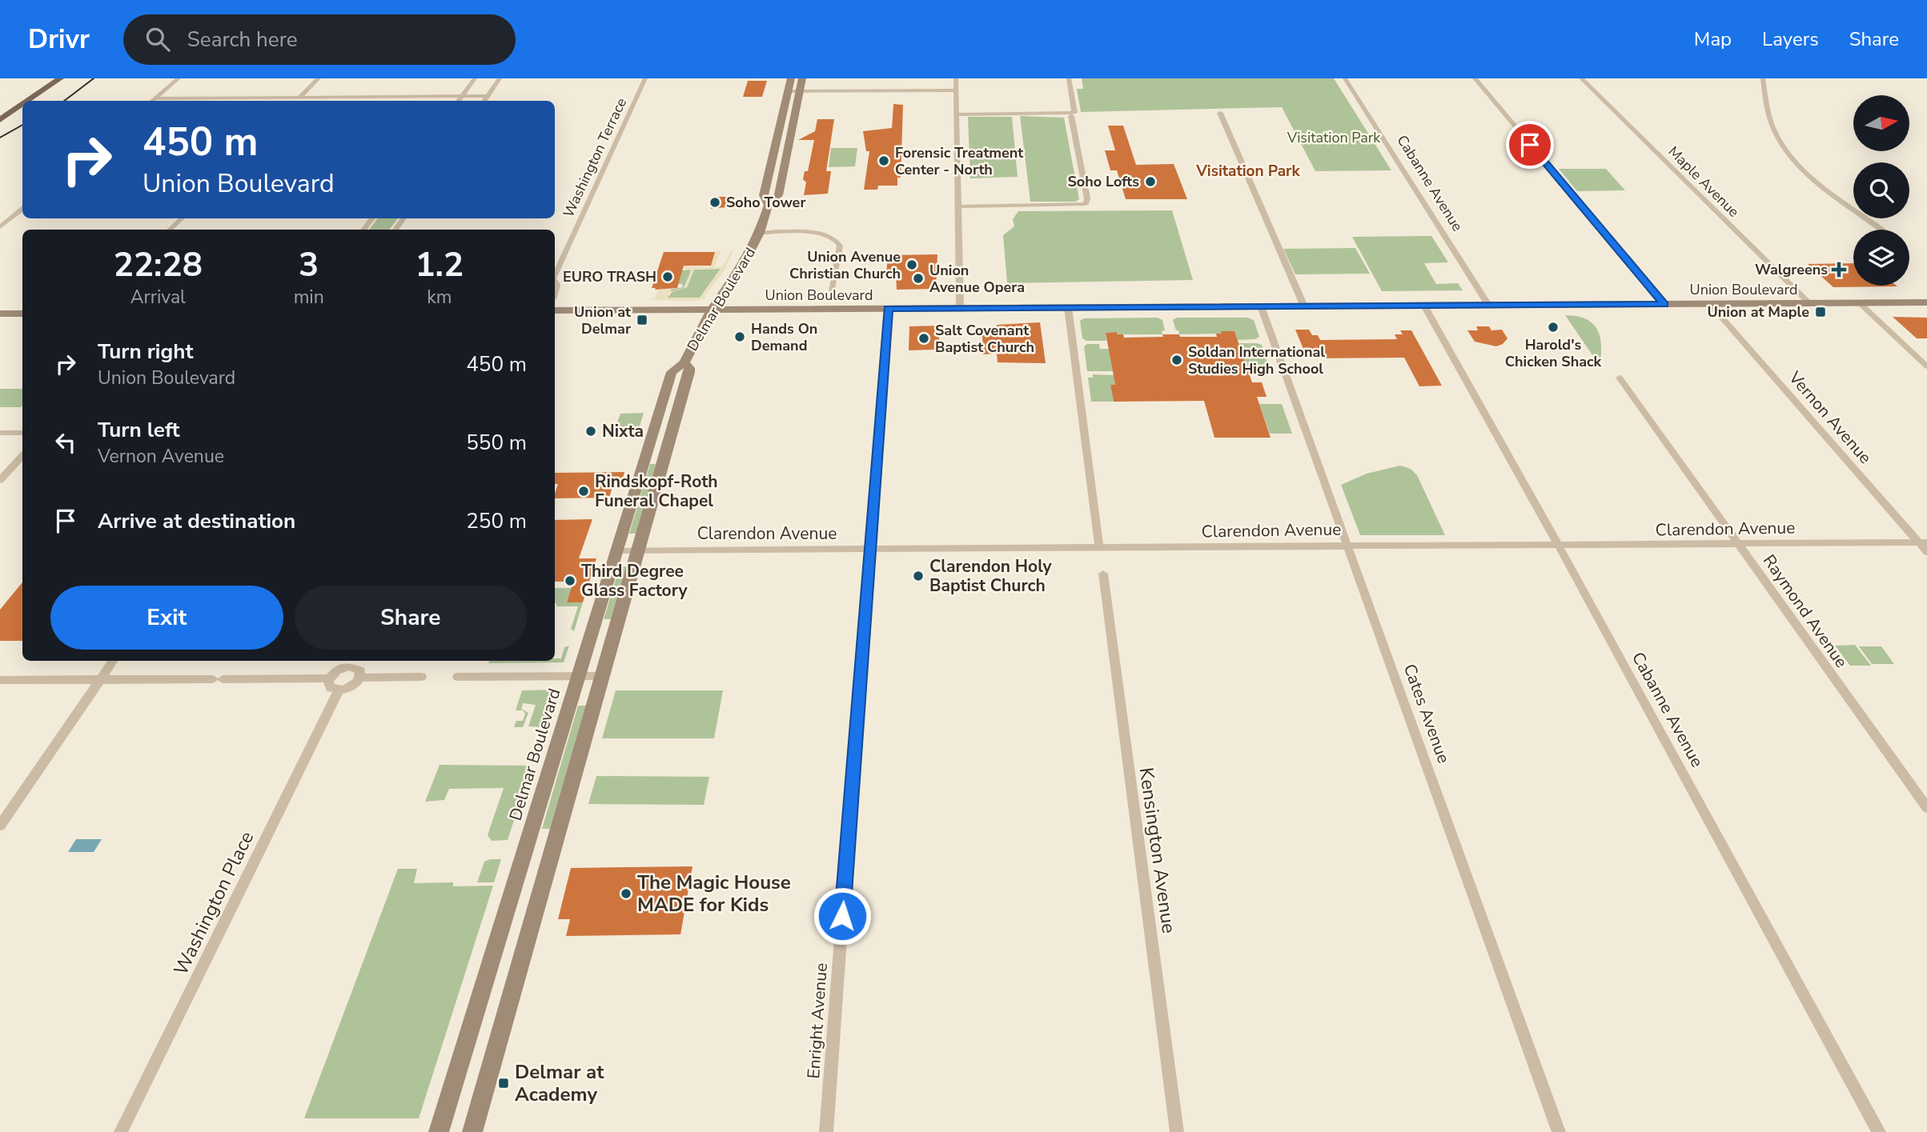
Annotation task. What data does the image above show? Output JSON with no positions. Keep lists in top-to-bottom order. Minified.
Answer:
{"streets":{"main road":["Union Boulevard","Delmar Boulevard"],"street":["Washington Terrace","Maple Avenue","Cabanne Avenue","Vernon Avenue","Clarendon Avenue","Raymond Avenue","Cates Avenue","Kensington Avenue","Washington Place","Enright Avenue"]},"crossings":[["Maple Avenue","Union Boulevard"],["Cabanne Avenue","Union Boulevard"],["Cabanne Avenue","Clarendon Avenue"],["Union Boulevard","Delmar Boulevard"],["Union Boulevard","Vernon Avenue"],["Union Boulevard","Cates Avenue"],["Union Boulevard","Enright Avenue"],["Delmar Boulevard","Clarendon Avenue"],["Vernon Avenue","Clarendon Avenue"],["Clarendon Avenue","Raymond Avenue"],["Clarendon Avenue","Cates Avenue"],["Clarendon Avenue","Enright Avenue"]],"districts":["Visitation Park"],"parks":["Visitation Park"],"places":{"other":["Forensic Treatment Center - North","Soho Lofts","Soho Tower","Union Avenue Christian Church","EURO TRASH","Union Avenue Opera","Harold's Chicken Shack","Hands On Demand","Salt Covenant Baptist Church","Soldan International Studies High School","Nixta","Rindskopf-Roth Funeral Chapel","Clarendon Holy Baptist Church","Third Degree Glass Factory","The Magic House MADE for Kids"],"health":["Walgreens"],"transit":["Union at Maple","Union at Delmar","Delmar at Academy"]},"north":"right","page":{"header":"Drivr","search":"Search here","nav":["Map","Layers","Share"],"turn":["450 m","Union Boulevard"],"eta":["22:28","Arrival","3","min","1.2","km"],"list":[{"name":"Turn right","note":"Union Boulevard","value":"450 m"},{"name":"Turn left","note":"Vernon Avenue","value":"550 m"},{"name":"Arrive at destination","value":"250 m"}],"buttons":["Exit","Share"]}}
